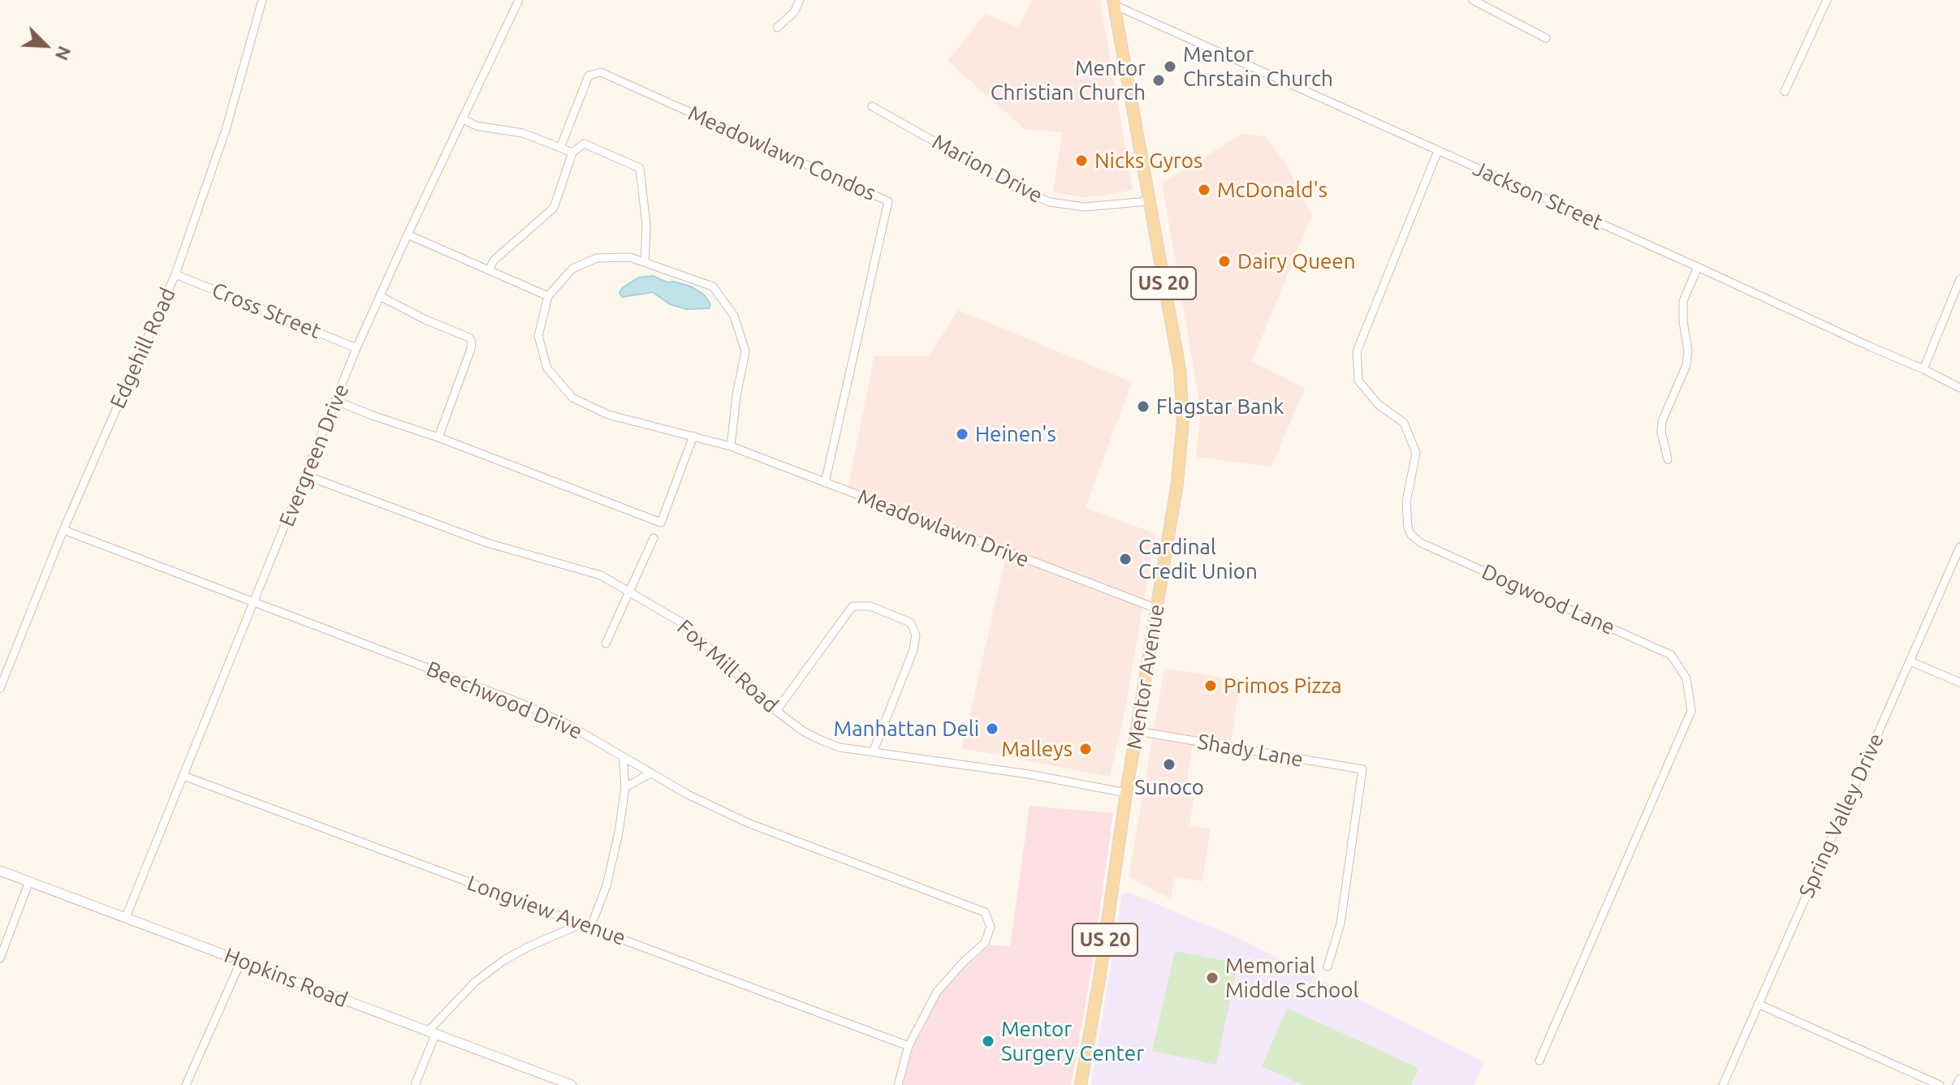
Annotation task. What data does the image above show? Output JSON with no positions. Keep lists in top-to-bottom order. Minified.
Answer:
{"streets":{"main road":["US 20","Mentor Avenue"],"street":["Meadowlawn Condos","Marion Drive","Jackson Street","Cross Street","Edgehill Road","Evergreen Drive","Meadowlawn Drive","Dogwood Lane","Fox Mill Road","Beechwood Drive","Shady Lane","Spring Valley Drive","Longview Avenue","Hopkins Road"]},"crossings":[["Meadowlawn Condos","Meadowlawn Drive"],["Marion Drive","Mentor Avenue"],["Jackson Street","Dogwood Lane"],["Jackson Street","Mentor Avenue"],["Cross Street","Edgehill Road"],["Cross Street","Evergreen Drive"],["Edgehill Road","Beechwood Drive"],["Evergreen Drive","Fox Mill Road"],["Evergreen Drive","Beechwood Drive"],["Evergreen Drive","Longview Avenue"],["Evergreen Drive","Hopkins Road"],["Meadowlawn Drive","Mentor Avenue"],["Fox Mill Road","Mentor Avenue"],["Mentor Avenue","Shady Lane"],["Beechwood Drive","Longview Avenue"]],"places":["Mentor Chrstain Church","Mentor Christian Church","Nicks Gyros","McDonald's","Dairy Queen","Flagstar Bank","Heinen's","Cardinal Credit Union","Primos Pizza","Manhattan Deli","Malleys","Sunoco","Memorial Middle School","Mentor Surgery Center"],"north":"bottom right"}
